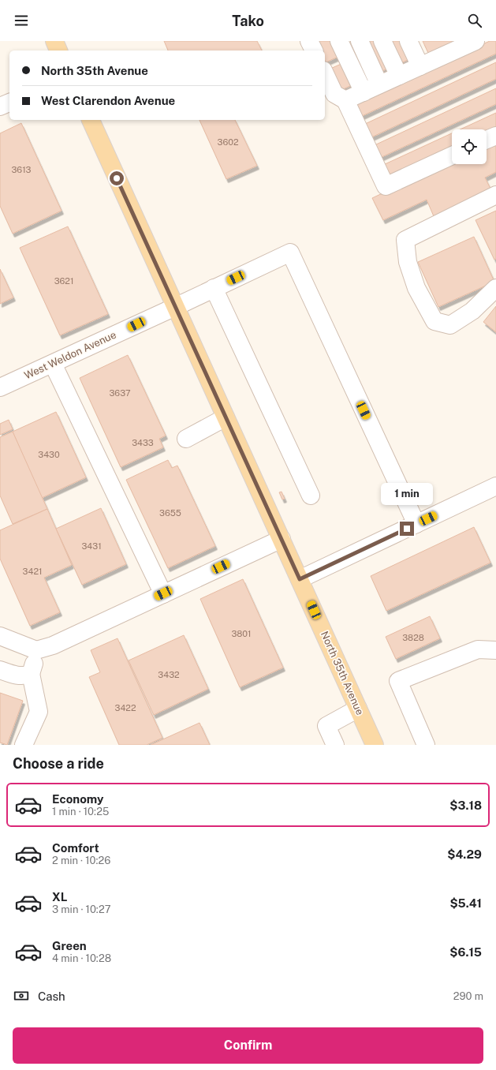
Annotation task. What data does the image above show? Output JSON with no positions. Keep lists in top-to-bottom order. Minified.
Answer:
{"streets":{"main road":["North 35th Avenue"],"street":["West Weldon Avenue"]},"crossings":[["West Weldon Avenue","North 35th Avenue"]],"house_numbers":["3602","3613","3621","3637","3433","3430","3655","3431","3421","3801","3828","3432","3422"],"page":{"header":"Tako","banner":["North 35th Avenue","West Clarendon Avenue"],"bubble":"1 min","heading":"Choose a ride","list":[{"name":"Economy","note":"1 min · 10:25","value":"$3.18"},{"name":"Comfort","note":"2 min · 10:26","value":"$4.29"},{"name":"XL","note":"3 min · 10:27","value":"$5.41"},{"name":"Green","note":"4 min · 10:28","value":"$6.15"}],"pay":["Cash","290 m"],"buttons":"Confirm"}}
